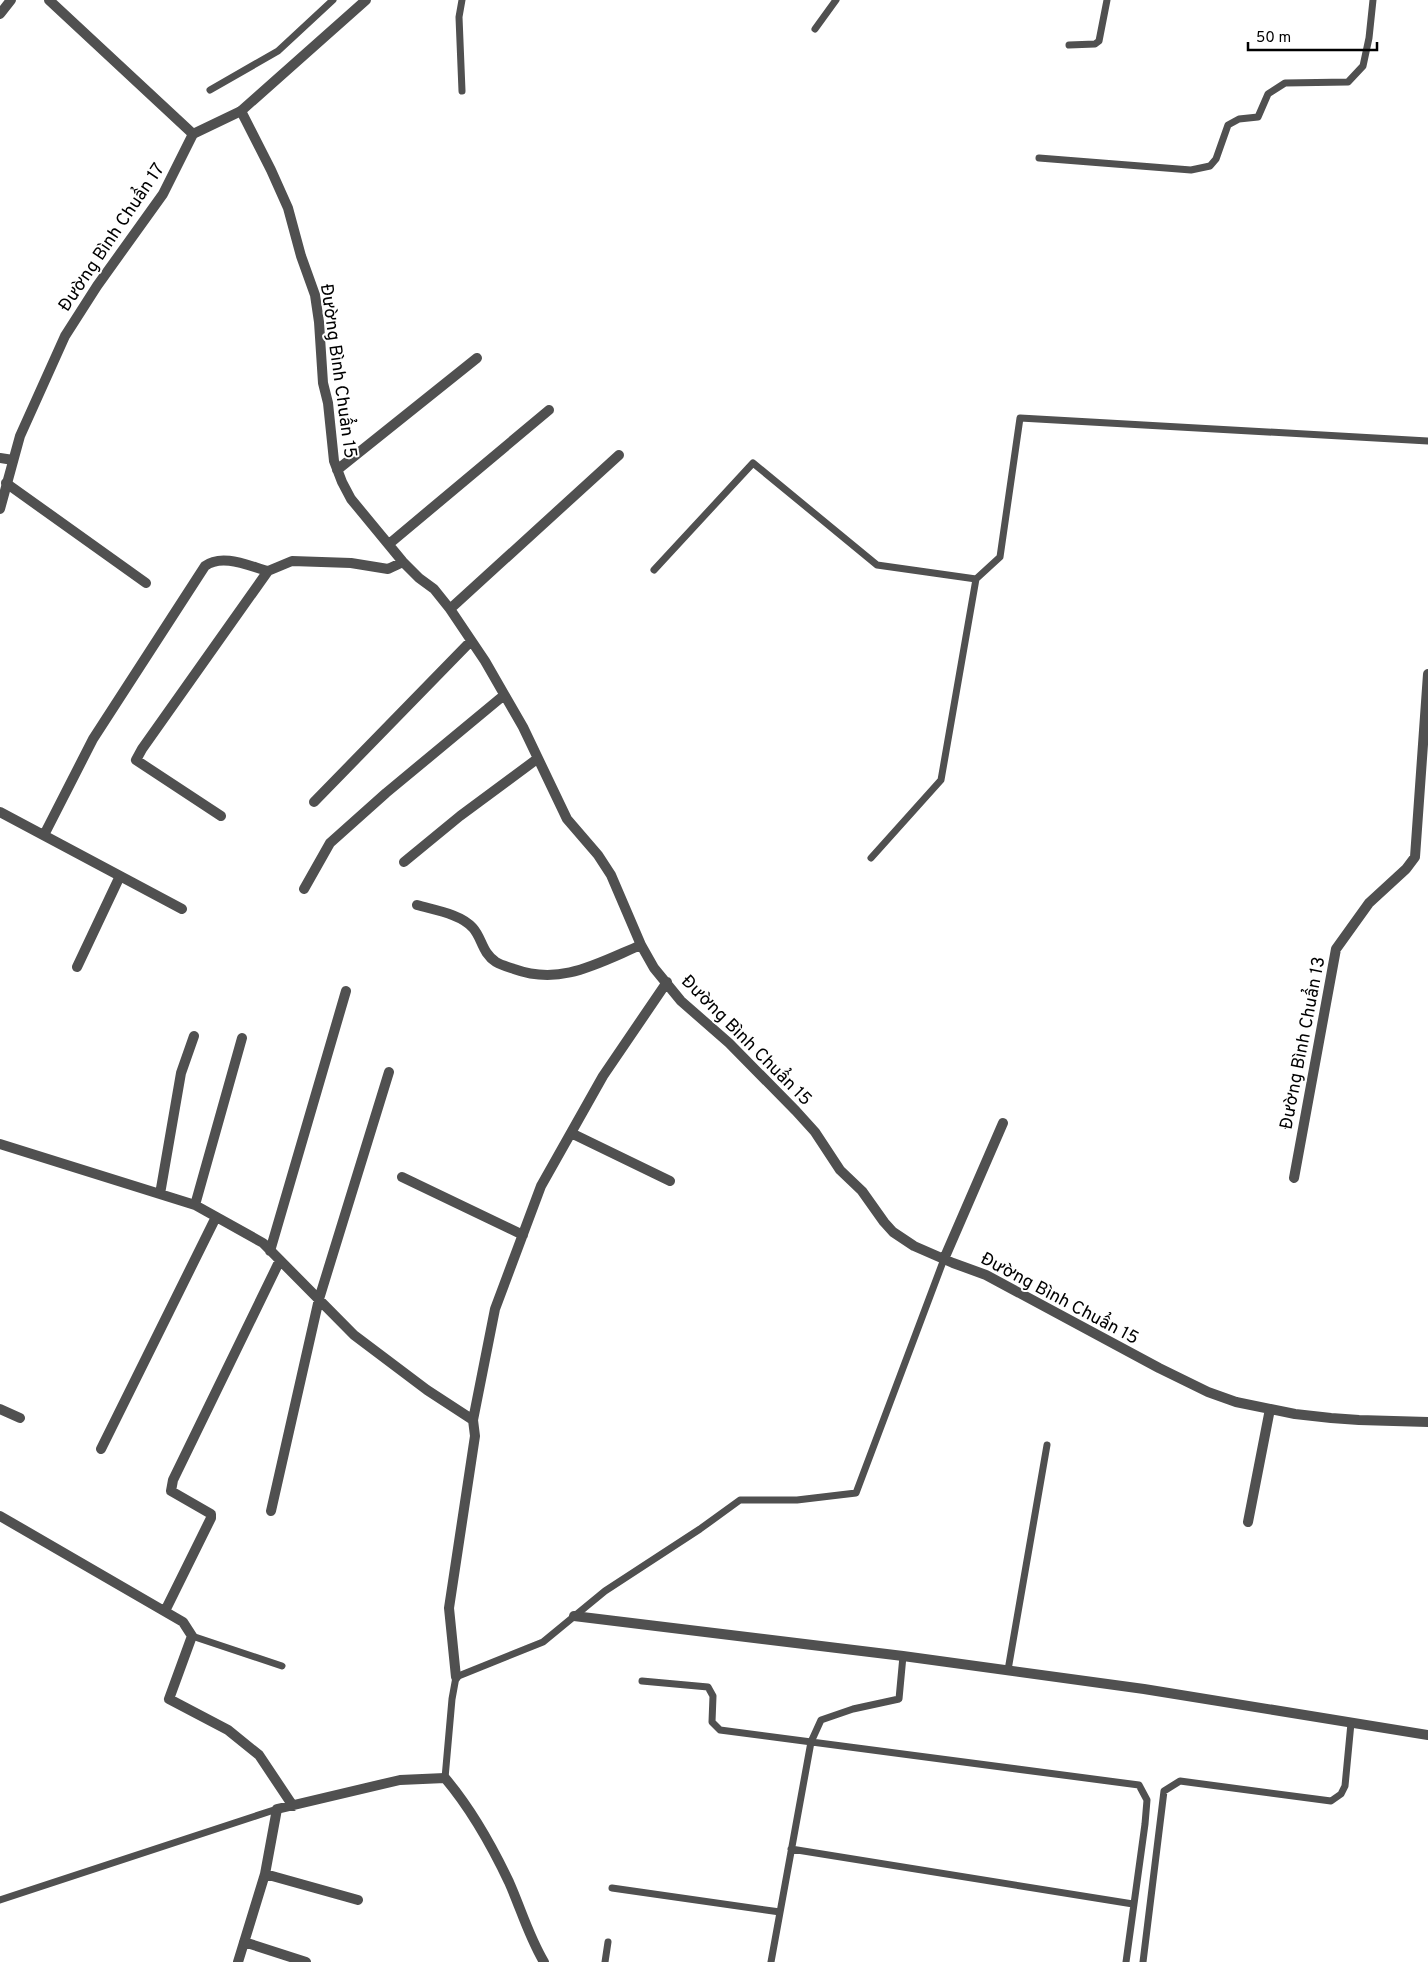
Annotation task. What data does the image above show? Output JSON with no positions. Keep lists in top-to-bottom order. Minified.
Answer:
{"streets":{"street":["Đường Bình Chuẩn 17","Đường Bình Chuẩn 15","Đường Bình Chuẩn 13"]},"scale_bar":"50 m"}
